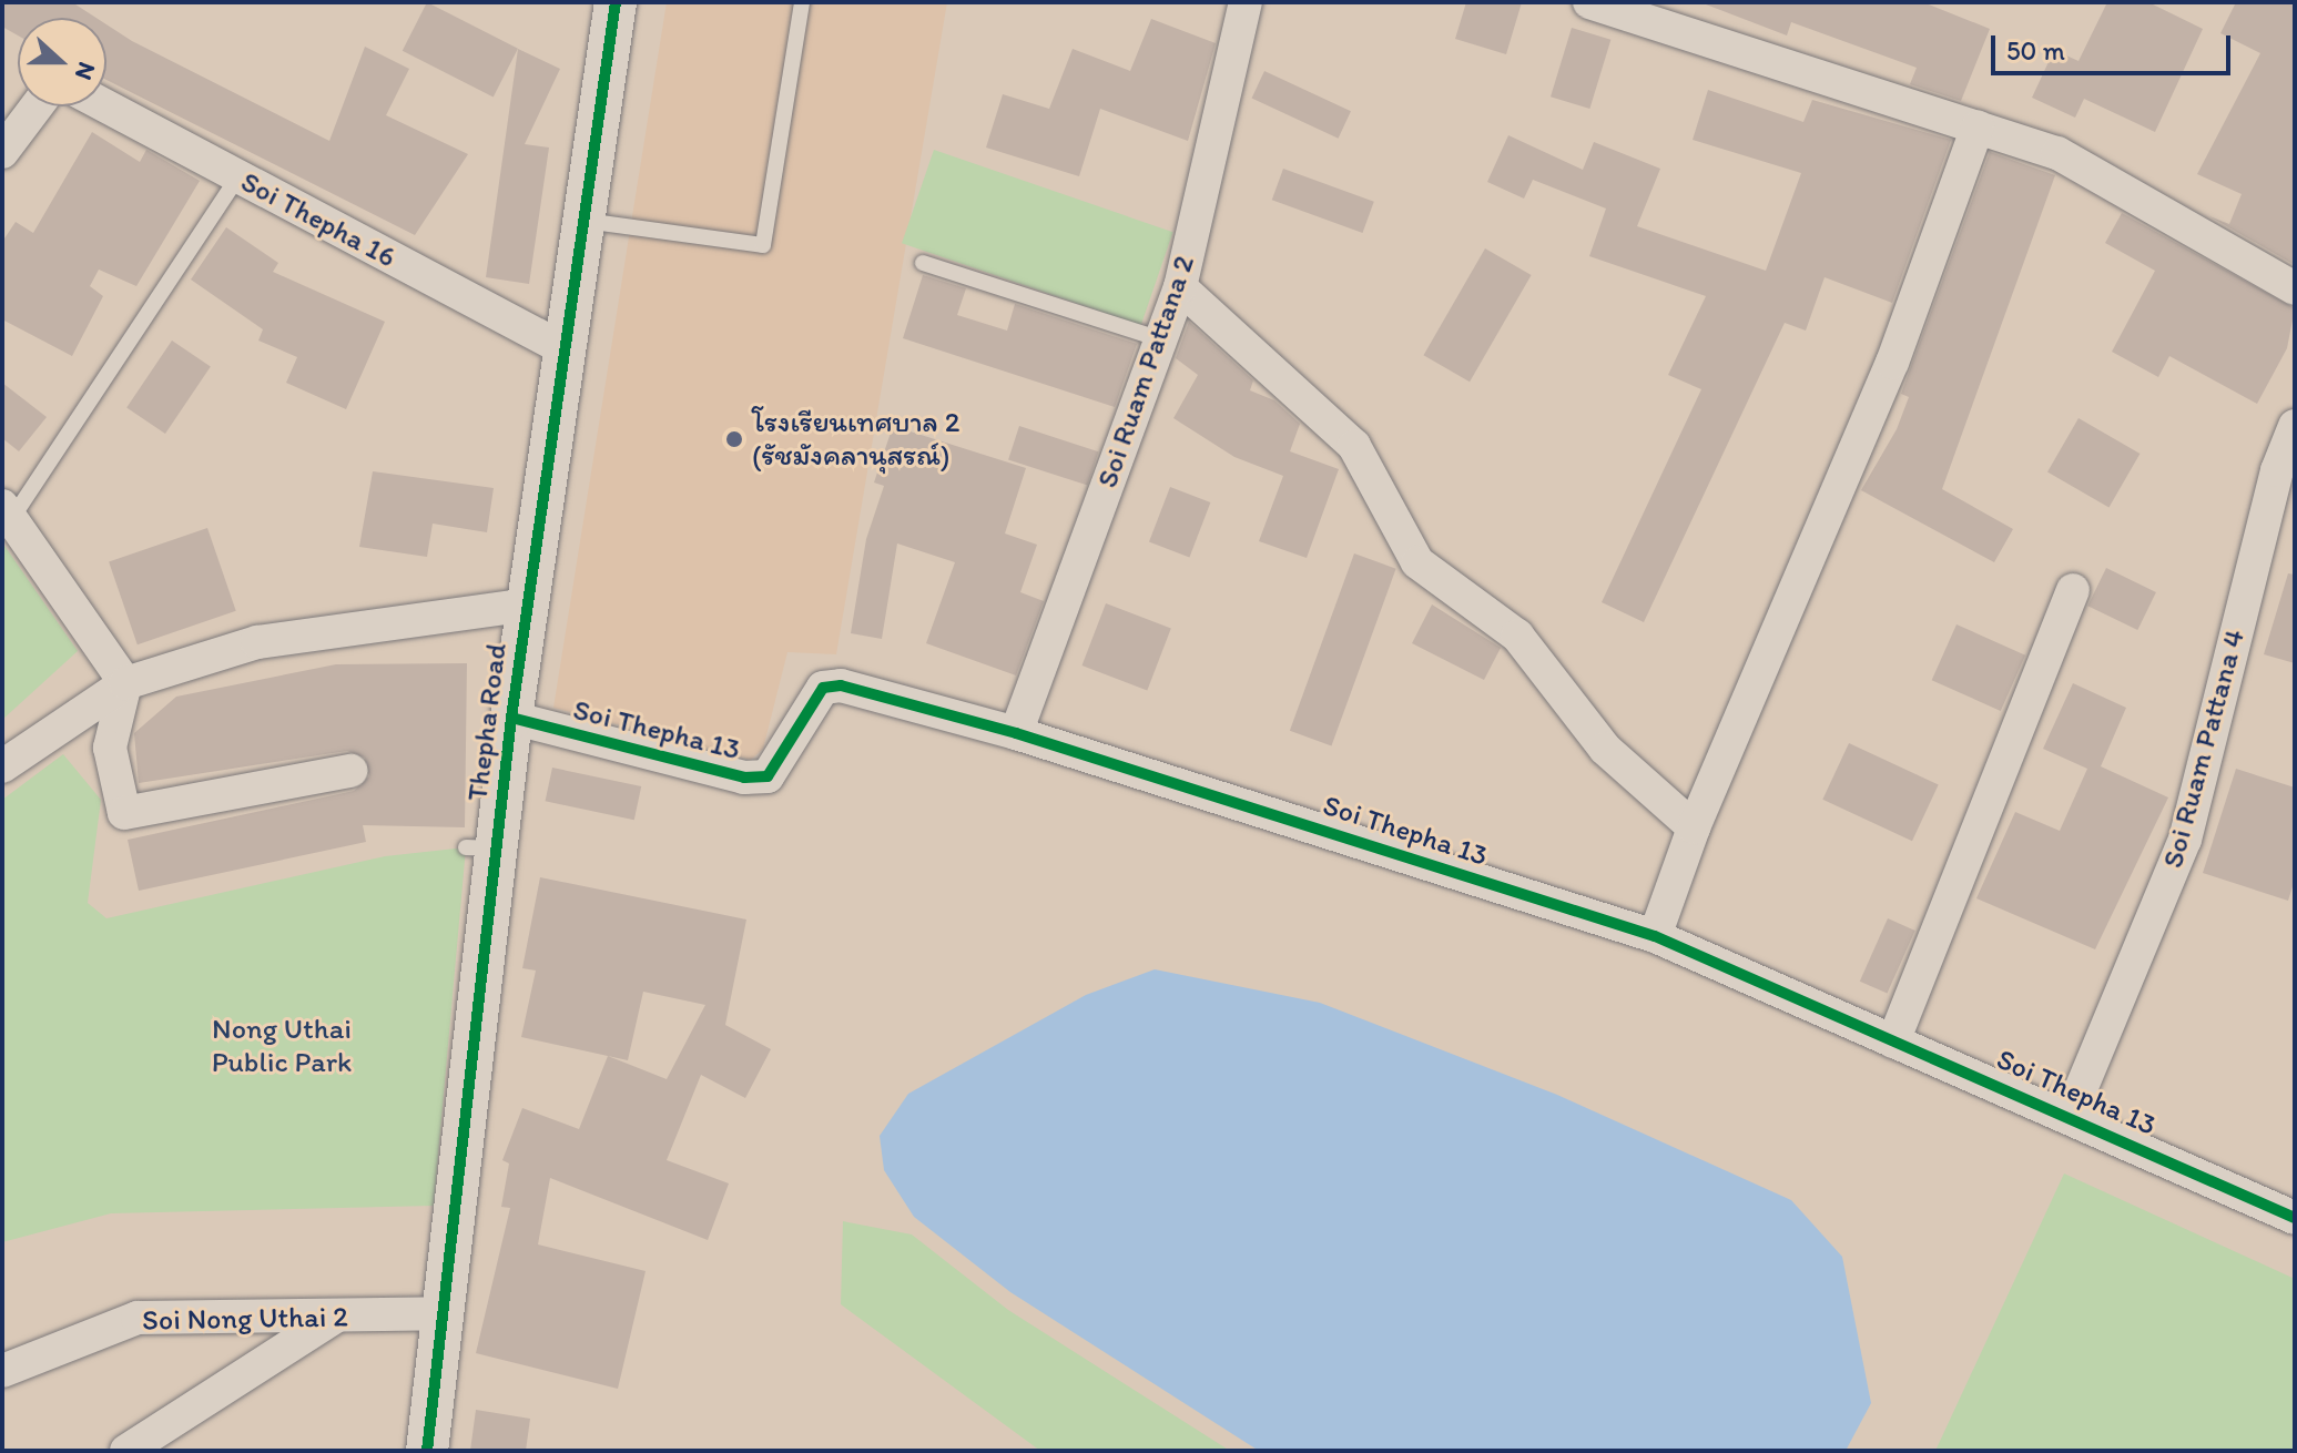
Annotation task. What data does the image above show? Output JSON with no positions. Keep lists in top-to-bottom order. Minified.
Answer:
{"streets":{"street":["Soi Thepha 16","Soi Ruam Pattana 2","Thepha Road","Soi Thepha 13","Soi Ruam Pattana 4","Soi Nong Uthai 2"]},"crossings":[["Soi Thepha 16","Thepha Road"],["Soi Ruam Pattana 2","Soi Thepha 13"],["Thepha Road","Soi Thepha 13"],["Thepha Road","Soi Nong Uthai 2"],["Soi Thepha 13","Soi Ruam Pattana 4"]],"parks":["Nong Uthai Public Park"],"places":["โรงเรียนเทศบาล 2 (รัชมังคลานุสรณ์)"],"scale_bar":"50 m","north":"right"}
